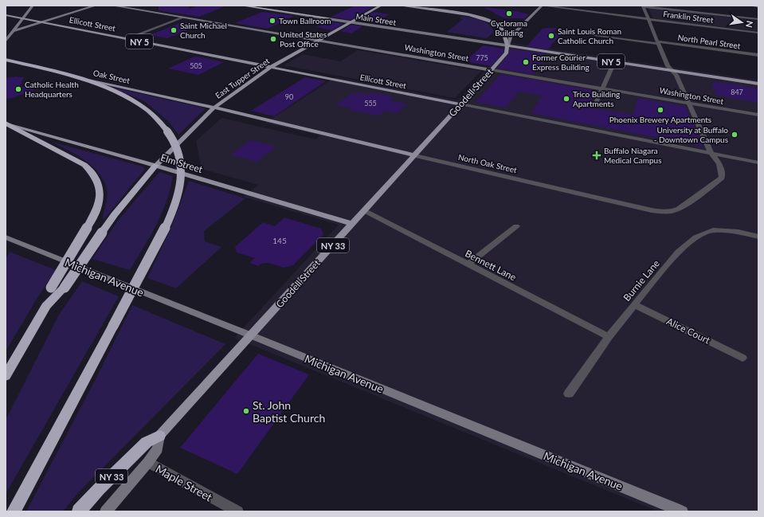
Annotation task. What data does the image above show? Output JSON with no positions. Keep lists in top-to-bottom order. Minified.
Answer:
{"streets":{"highway":["Oak Street","NY 33"],"main road":["Ellicott Street","NY 5","East Tupper Street","Goodell Street","Elm Street","North Oak Street"],"street":["Franklin Street","Main Street","North Pearl Street","Washington Street","Bennett Lane","Michigan Avenue","Burnie Lane","Alice Court","Maple Street"]},"crossings":[["Main Street","NY 5"],["Main Street","East Tupper Street"],["Main Street","Goodell Street"],["Ellicott Street","East Tupper Street"],["Ellicott Street","Goodell Street"],["Ellicott Street","North Oak Street"],["NY 5","Goodell Street"],["Washington Street","East Tupper Street"],["Washington Street","Goodell Street"],["Oak Street","East Tupper Street"],["Oak Street","North Oak Street"],["East Tupper Street","Elm Street"],["East Tupper Street","North Oak Street"],["Goodell Street","Elm Street"],["Goodell Street","North Oak Street"],["Goodell Street","NY 33"],["Goodell Street","Bennett Lane"],["Goodell Street","Michigan Avenue"],["Goodell Street","Maple Street"],["Bennett Lane","Burnie Lane"],["Burnie Lane","Alice Court"]],"places":{"other":["Cyclorama Building","Town Ballroom","Saint Michael Church","Saint Louis Roman Catholic Church","United States Post Office","Former Courier Express Building","Catholic Health Headquarters","Trico Building Apartments","Phoenix Brewery Apartments","University at Buffalo - Downtown Campus","St. John Baptist Church"],"health":["Buffalo Niagara Medical Campus"]},"house_numbers":["775","505","847","90","555","145"],"north":"right"}
